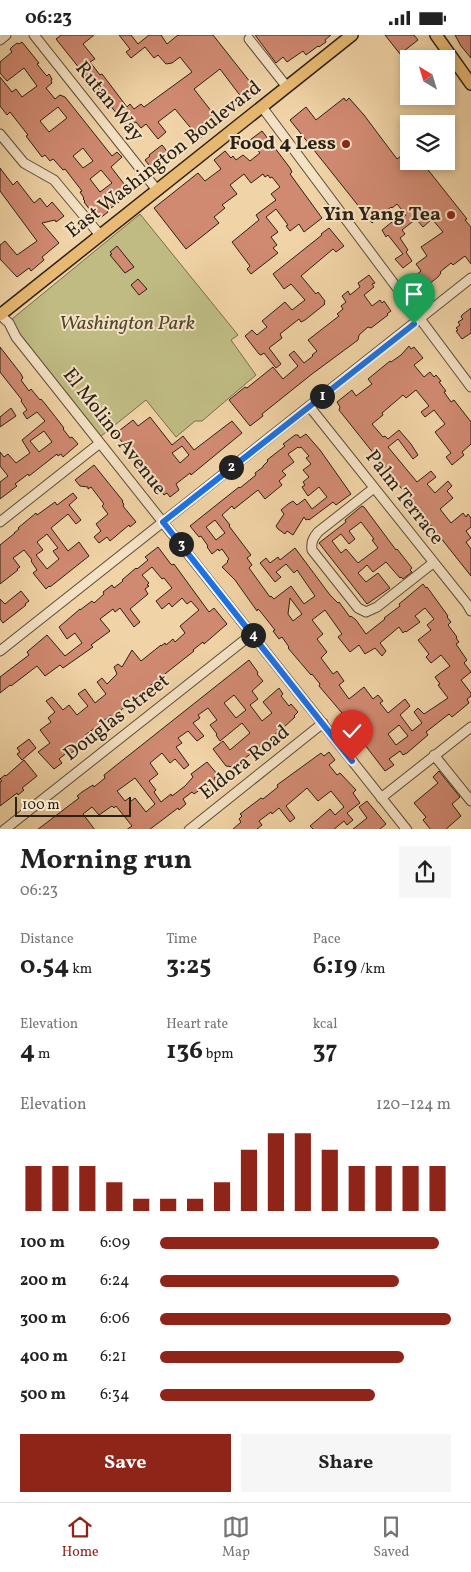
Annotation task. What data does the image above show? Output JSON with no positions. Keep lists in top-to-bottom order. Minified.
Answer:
{"streets":{"main road":["East Washington Boulevard"],"street":["Rutan Way","El Molino Avenue","Palm Terrace","Douglas Street","Eldora Road"]},"crossings":[["Rutan Way","East Washington Boulevard"],["East Washington Boulevard","El Molino Avenue"],["El Molino Avenue","Douglas Street"],["El Molino Avenue","Eldora Road"]],"parks":["Washington Park"],"places":["Food 4 Less","Yin Yang Tea"],"scale_bar":"100 m","north":"top left","page":{"status":"06:23","pins":["1","2","3","4"],"scale":"100 m","heading":["Morning run","06:23"],"stats":[["Distance","0.54 km"],["Time","3:25"],["Pace","6:19 /km"],["Elevation","4 m"],["Heart rate","136 bpm"],["kcal","37"]],"chart":["Elevation","120–124 m"],"list":[{"name":"100 m","note":"6:09"},{"name":"200 m","note":"6:24"},{"name":"300 m","note":"6:06"},{"name":"400 m","note":"6:21"},{"name":"500 m","note":"6:34"}],"buttons":["Save","Share"],"tabs":["Home","Map","Saved"]}}
